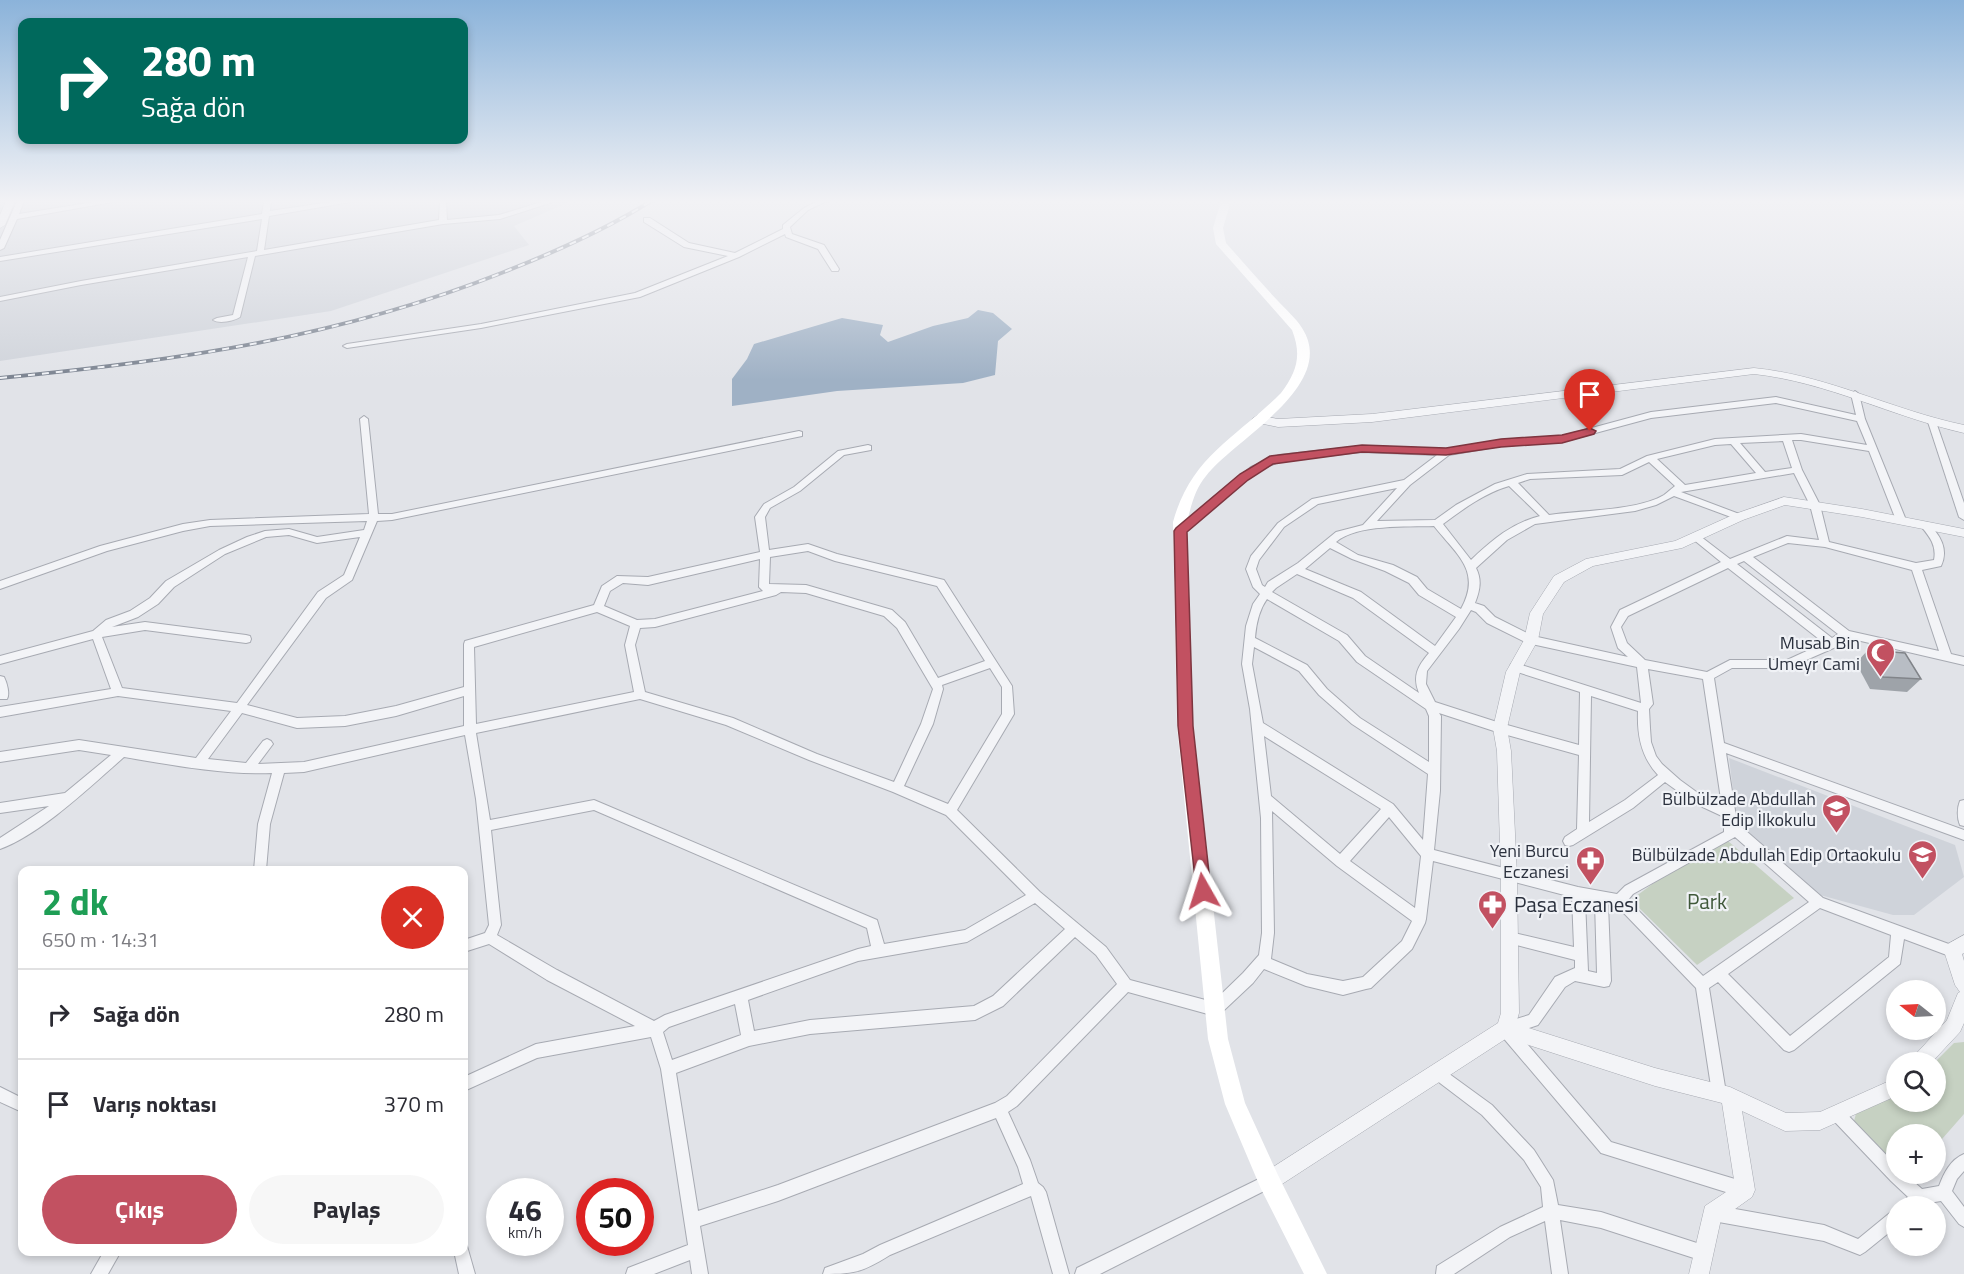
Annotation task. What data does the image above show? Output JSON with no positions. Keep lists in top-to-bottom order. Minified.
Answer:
{"parks":["Park"],"places":{"mosque":["Musab Bin Umeyr Cami"],"school or university":["Bülbülzade Abdullah Edip İlkokulu","Bülbülzade Abdullah Edip Ortaokulu"],"pharmacy":["Yeni Burcu Eczanesi","Paşa Eczanesi"]},"north":"left","page":{"turn":["280 m","Sağa dön"],"heading":["2 dk","650 m · 14:31"],"list":[{"name":"Sağa dön","value":"280 m"},{"name":"Varış noktası","value":"370 m"}],"map_buttons":["+","−"],"buttons":["Çıkış","Paylaş"],"speed":"46 km/h","limit":"50"}}
